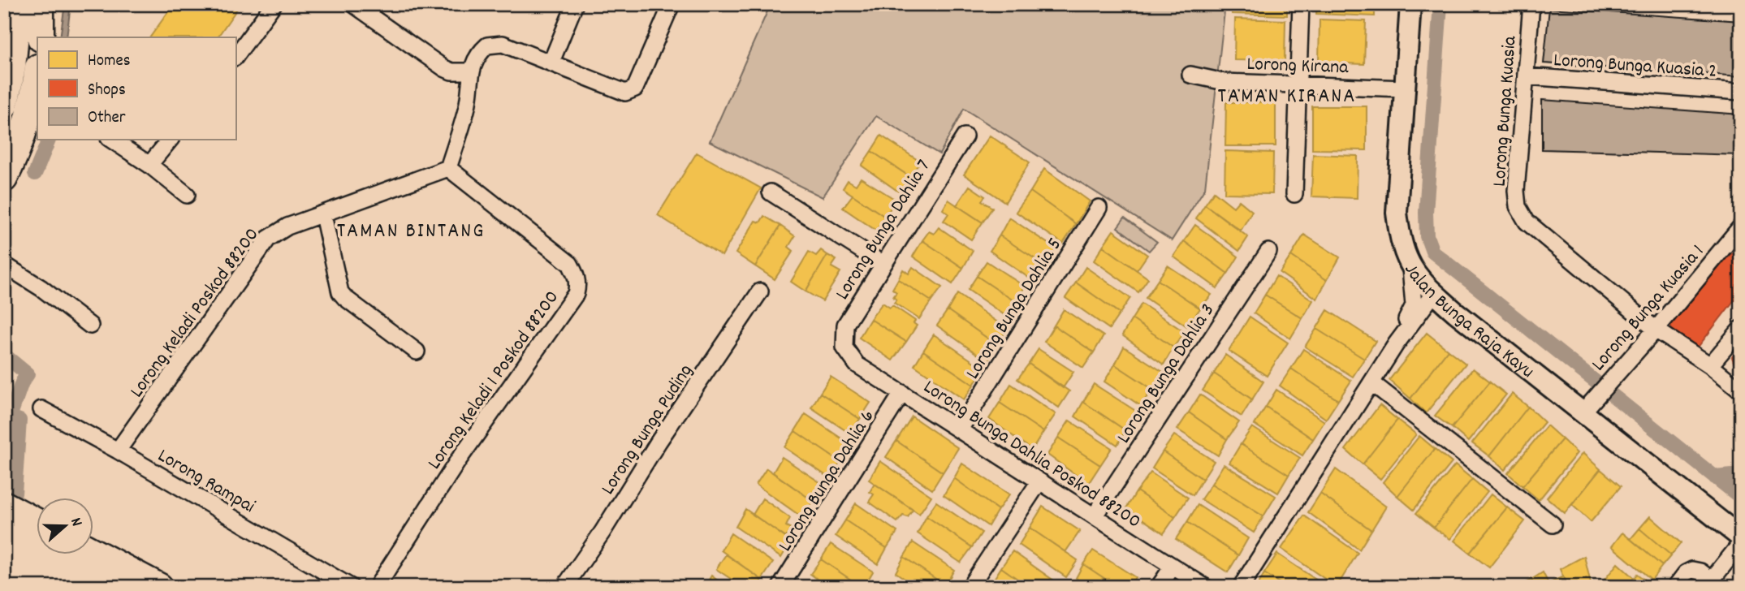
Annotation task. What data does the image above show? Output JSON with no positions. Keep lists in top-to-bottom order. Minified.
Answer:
{"streets":{"street":["Lorong Kirana","Lorong Bunga Kuasia 2","Lorong Bunga Kuasia","Lorong Bunga Dahlia 7","Lorong Bunga Kuasia 1","Lorong Bunga Dahlia 5","Lorong Keladi Poskod 88200","Jalan Bunga Raja Kayu","Lorong Bunga Dahlia 3","Lorong Keladi 1 Poskod 88200","Lorong Bunga Puding","Lorong Bunga Dahlia Poskod 88200","Lorong Rampai","Lorong Bunga Dahlia 6"]},"crossings":[["Lorong Kirana","Jalan Bunga Raja Kayu"],["Lorong Bunga Kuasia 2","Lorong Bunga Kuasia"],["Lorong Bunga Kuasia","Lorong Bunga Kuasia 1"],["Lorong Bunga Dahlia 7","Lorong Bunga Dahlia Poskod 88200"],["Lorong Bunga Kuasia 1","Jalan Bunga Raja Kayu"],["Lorong Bunga Dahlia 5","Lorong Bunga Dahlia Poskod 88200"],["Lorong Keladi Poskod 88200","Lorong Keladi 1 Poskod 88200"],["Lorong Keladi Poskod 88200","Lorong Rampai"],["Lorong Bunga Dahlia 3","Lorong Bunga Dahlia Poskod 88200"],["Lorong Bunga Dahlia Poskod 88200","Lorong Bunga Dahlia 6"]],"districts":["TAMAN KIRANA","TAMAN BINTANG"],"legend":["Homes","Shops","Other"],"north":"right"}
